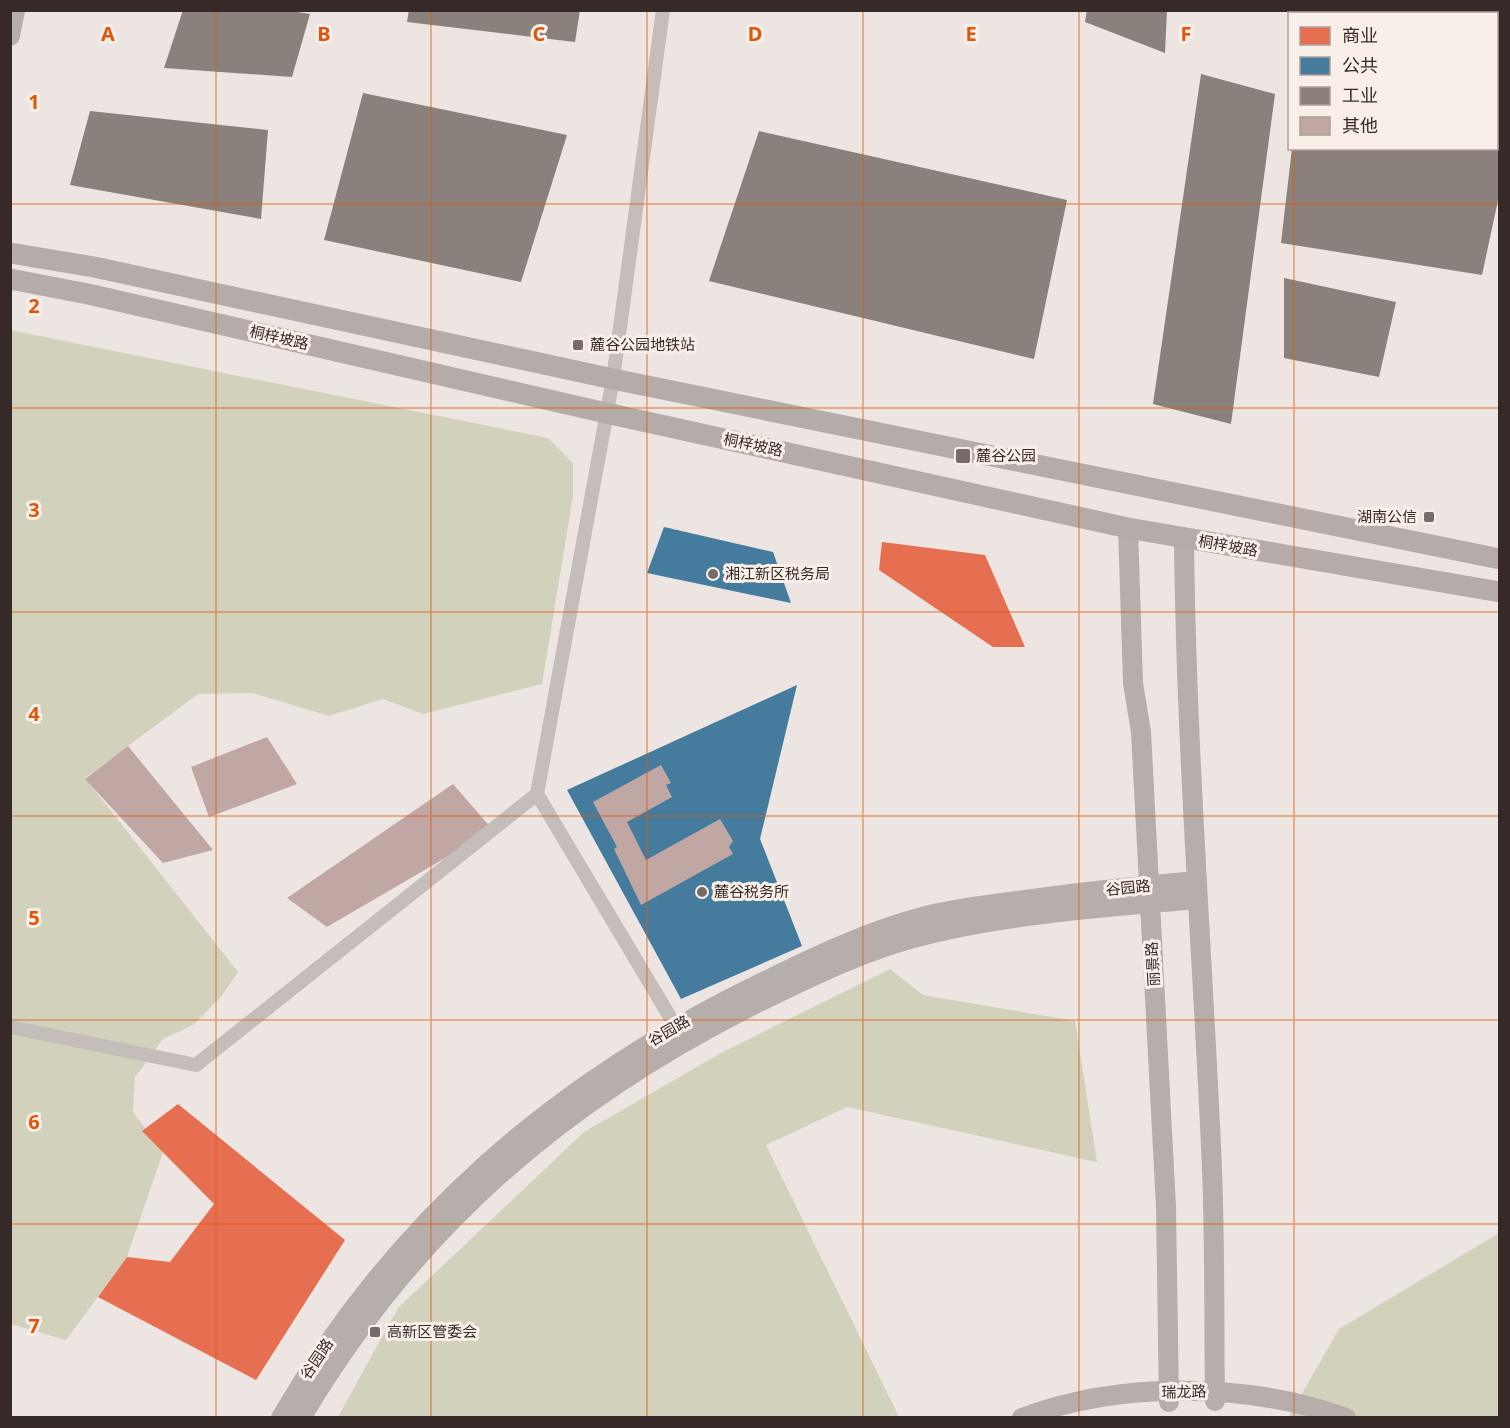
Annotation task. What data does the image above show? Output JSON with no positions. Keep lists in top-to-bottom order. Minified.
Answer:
{"streets":{"main road":["桐梓坡路","谷园路","丽景路","瑞龙路"]},"crossings":[["桐梓坡路","丽景路"],["谷园路","丽景路"],["丽景路","瑞龙路"]],"places":{"transit":["麓谷公园地铁站","麓谷公园","湖南公信","高新区管委会"],"other":["湘江新区税务局","麓谷税务所"]},"legend":["商业","公共","工业","其他"],"grid":{"columns":["A","B","C","D","E","F"],"rows":["1","2","3","4","5","6","7"]}}
